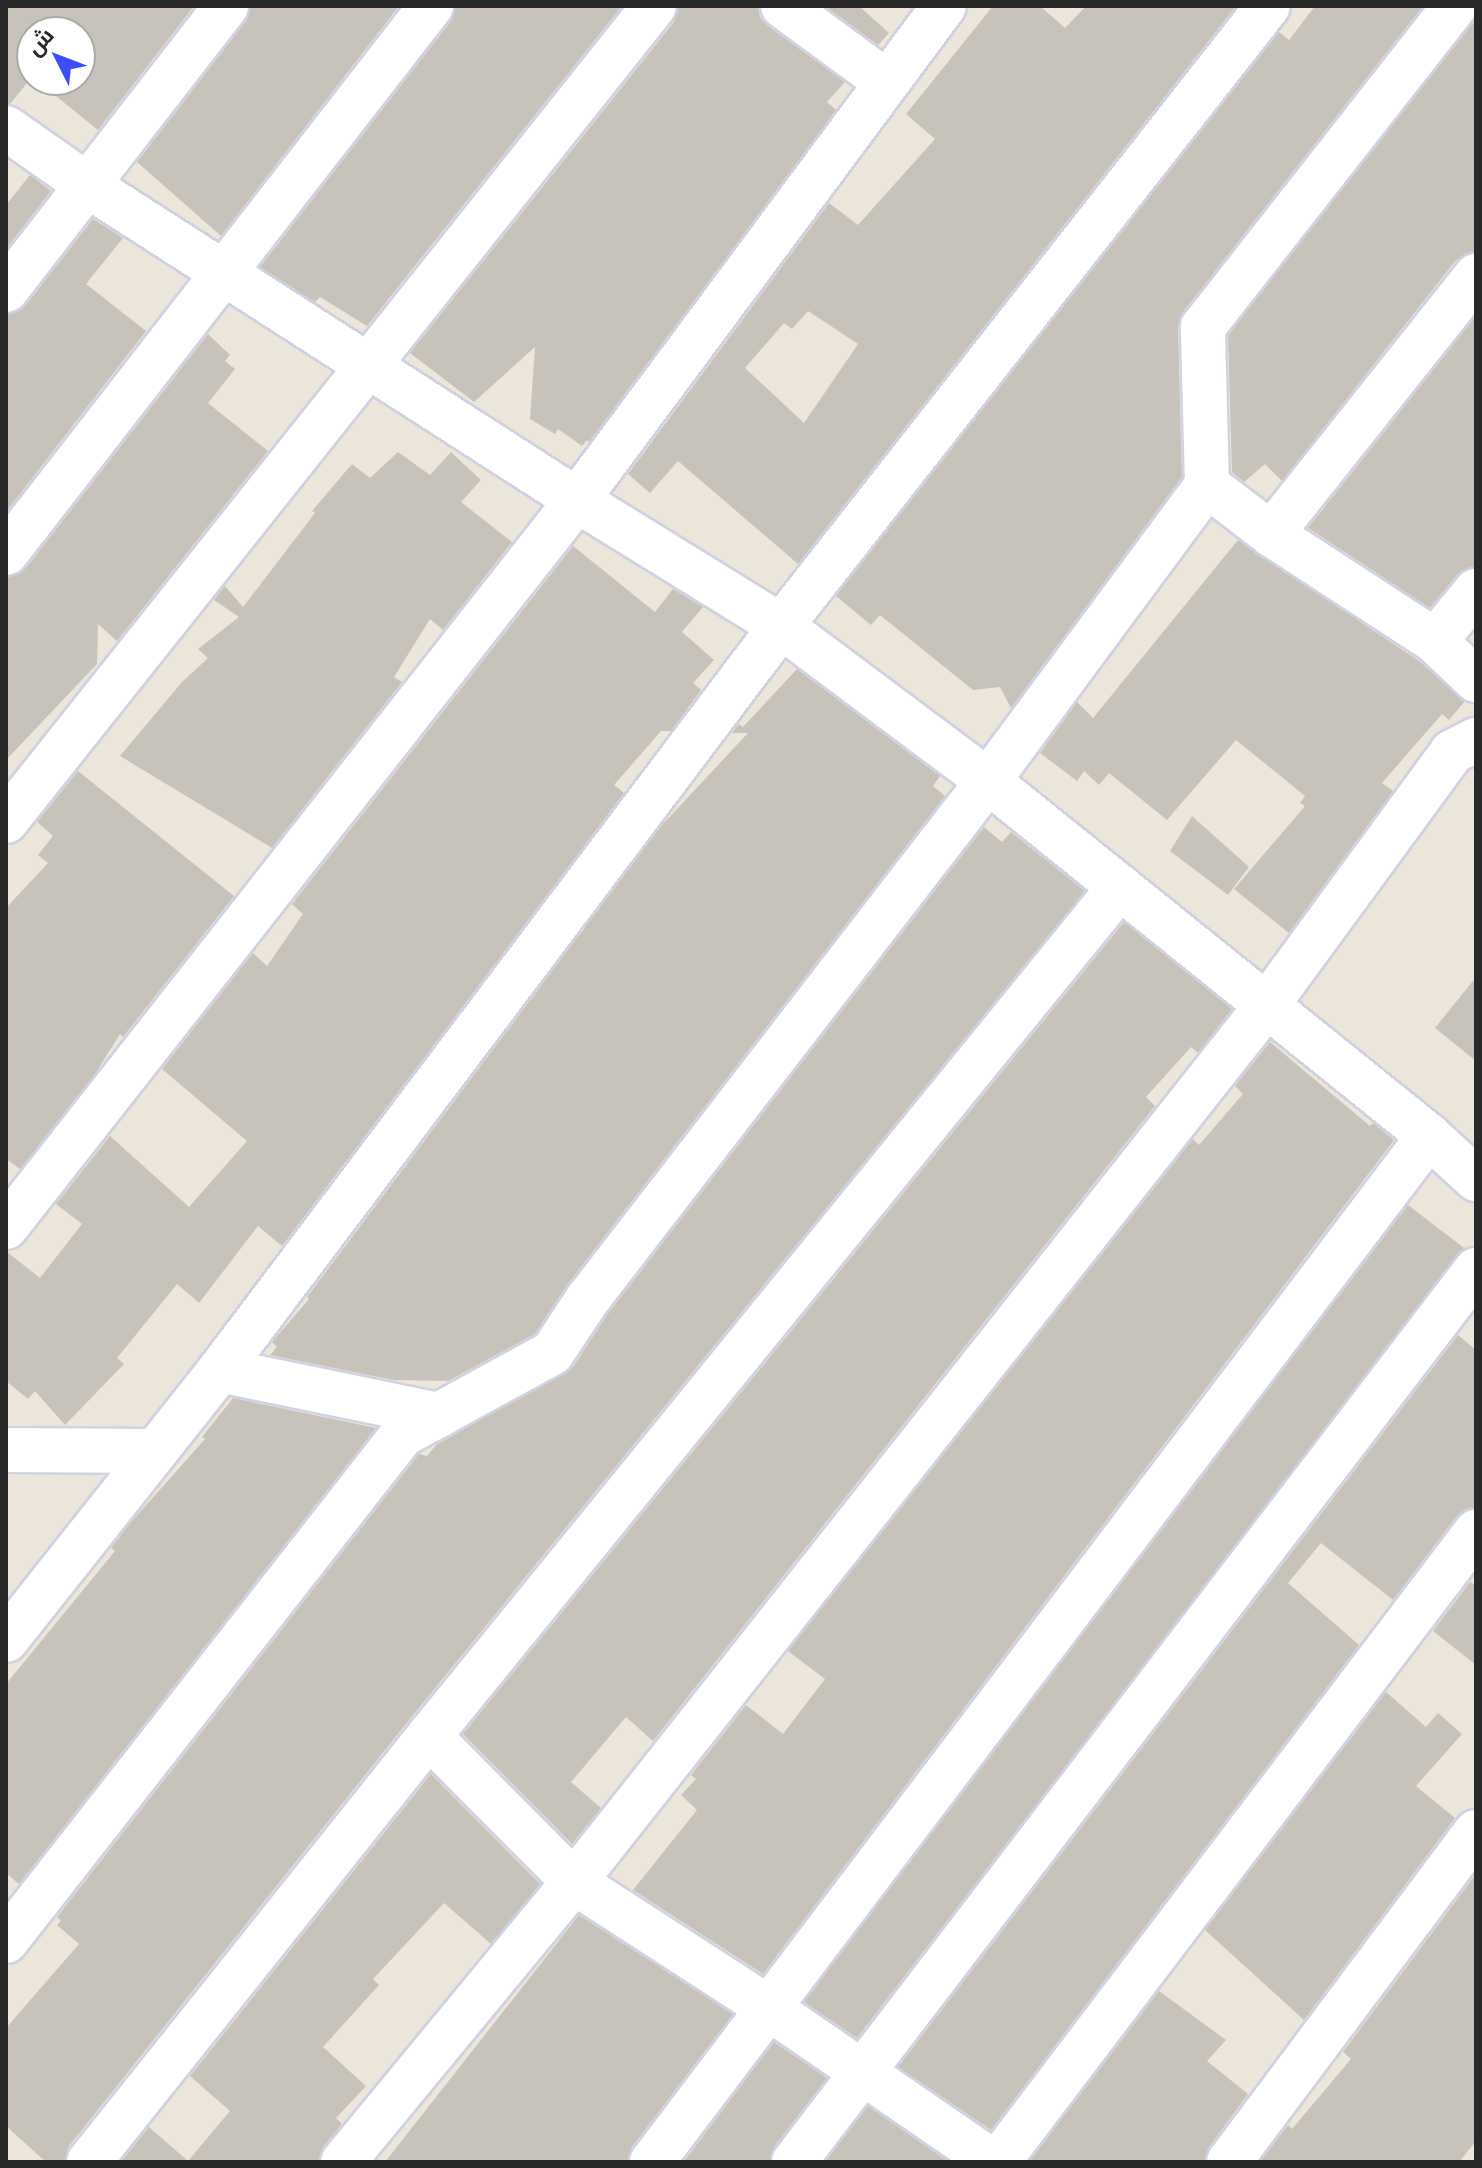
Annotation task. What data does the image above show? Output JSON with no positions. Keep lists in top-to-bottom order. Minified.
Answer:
{"north":"top left"}
